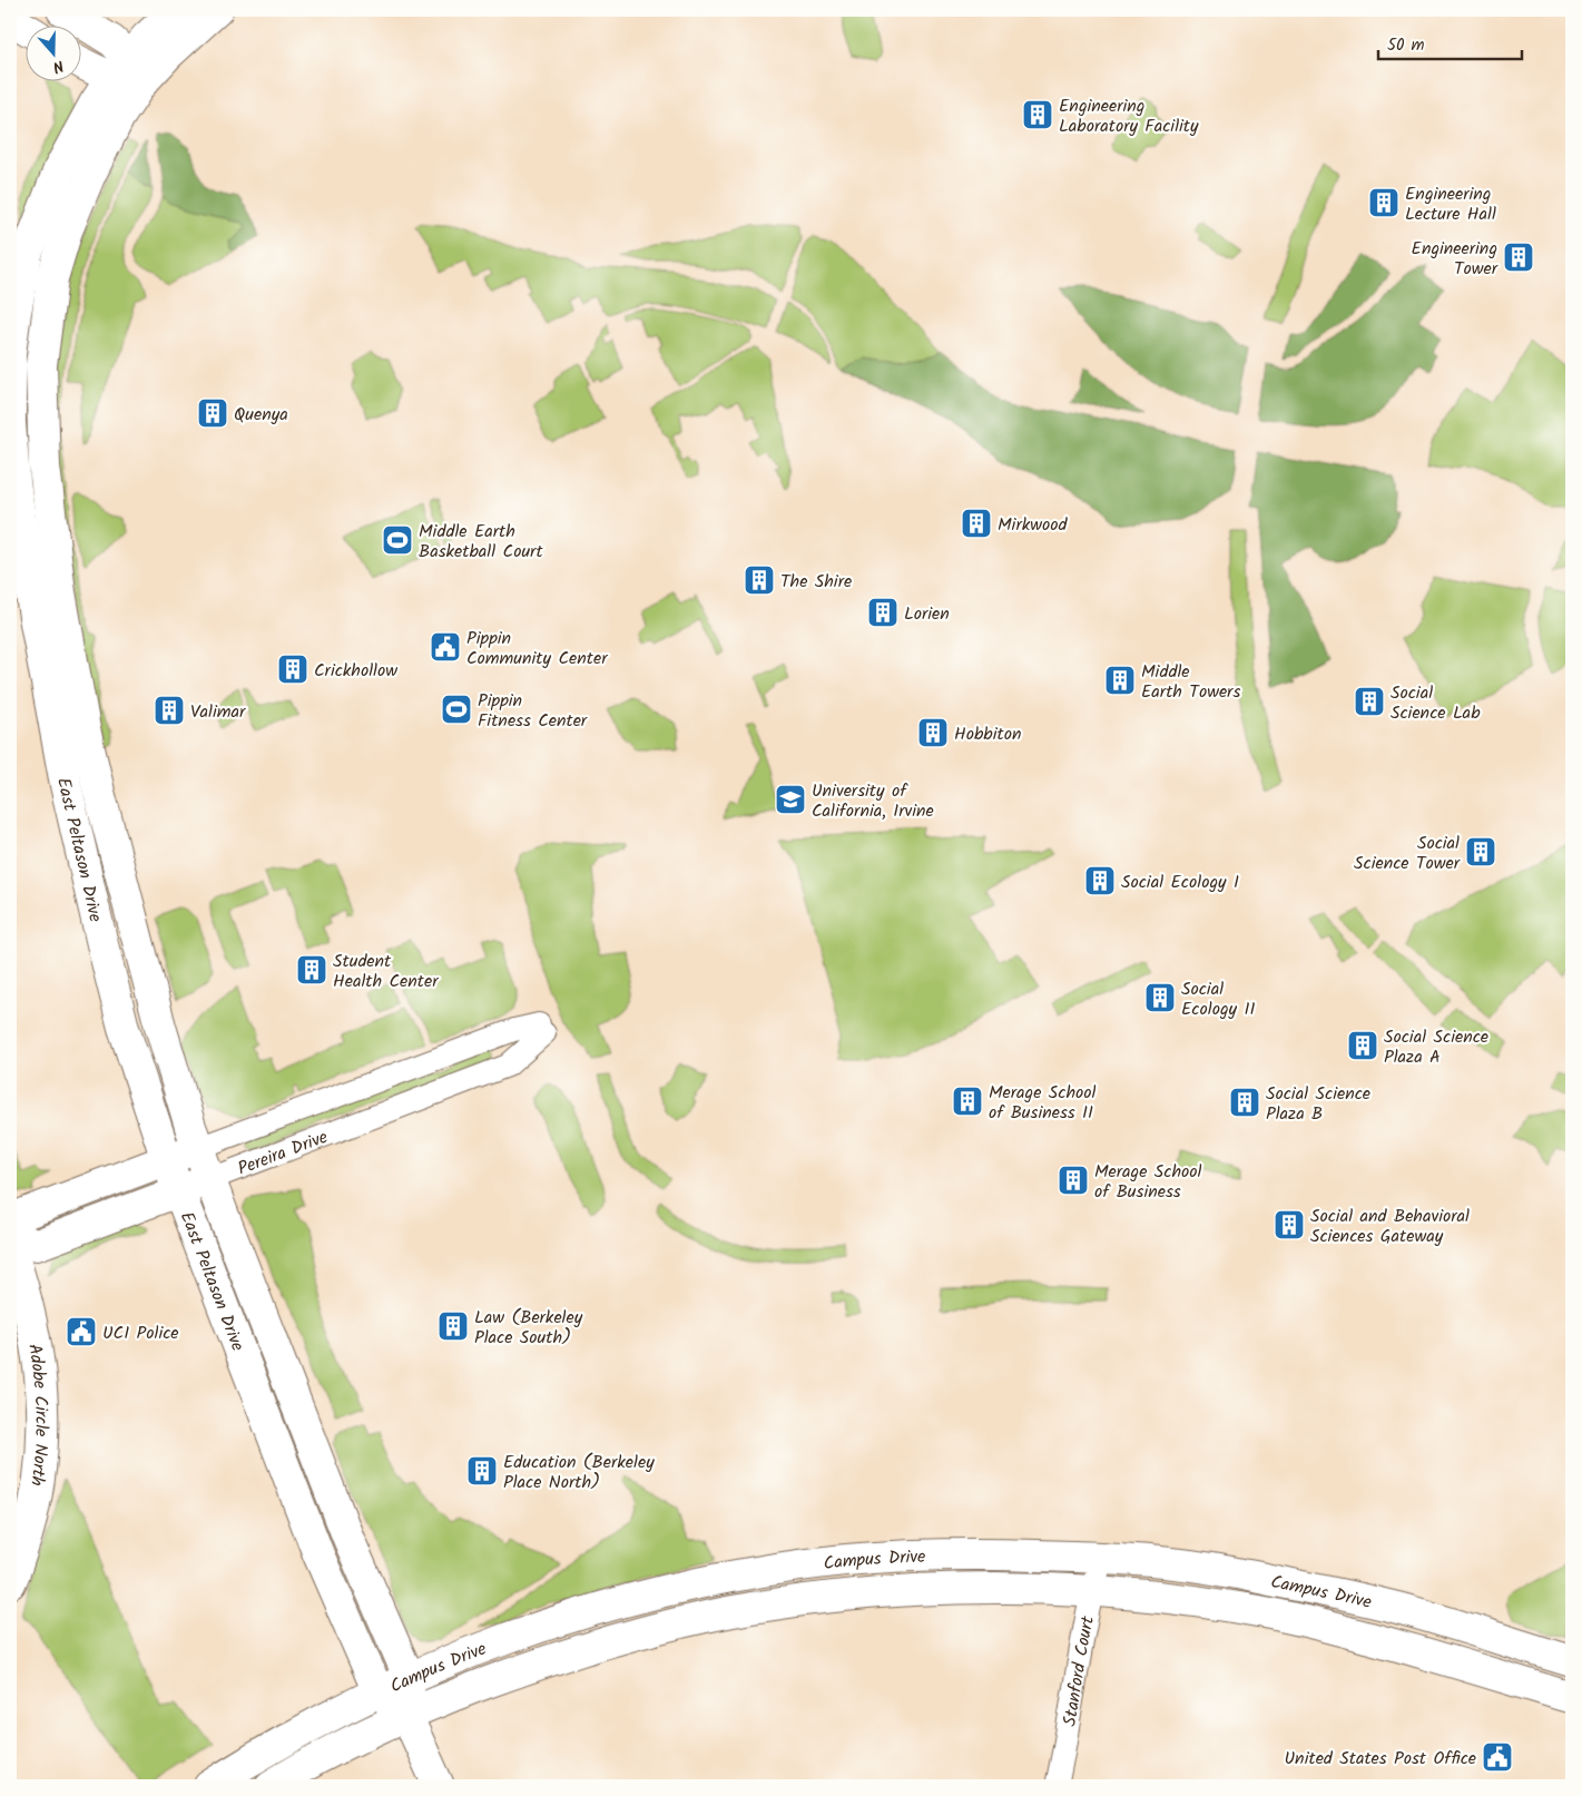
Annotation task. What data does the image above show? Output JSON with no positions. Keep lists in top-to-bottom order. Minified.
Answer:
{"streets":{"main road":["East Peltason Drive","Pereira Drive","Adobe Circle North","Campus Drive"],"street":["Stanford Court"]},"crossings":[["East Peltason Drive","Pereira Drive"],["East Peltason Drive","Campus Drive"],["Campus Drive","Stanford Court"]],"places":{"building":["Engineering Laboratory Facility","Engineering Lecture Hall","Engineering Tower","Quenya","Mirkwood","The Shire","Lorien","Crickhollow","Middle Earth Towers","Social Science Lab","Valimar","Hobbiton","Social Science Tower","Social Ecology I","Student Health Center","Social Ecology II","Social Science Plaza A","Merage School of Business II","Social Science Plaza B","Merage School of Business","Social and Behavioral Sciences Gateway","Law (Berkeley Place South)","Education (Berkeley Place North)"],"sports":["Middle Earth Basketball Court","Pippin Fitness Center"],"public building":["Pippin Community Center","UCI Police","United States Post Office"],"school or university":["University of California, Irvine"]},"scale_bar":"50 m","north":"bottom"}
